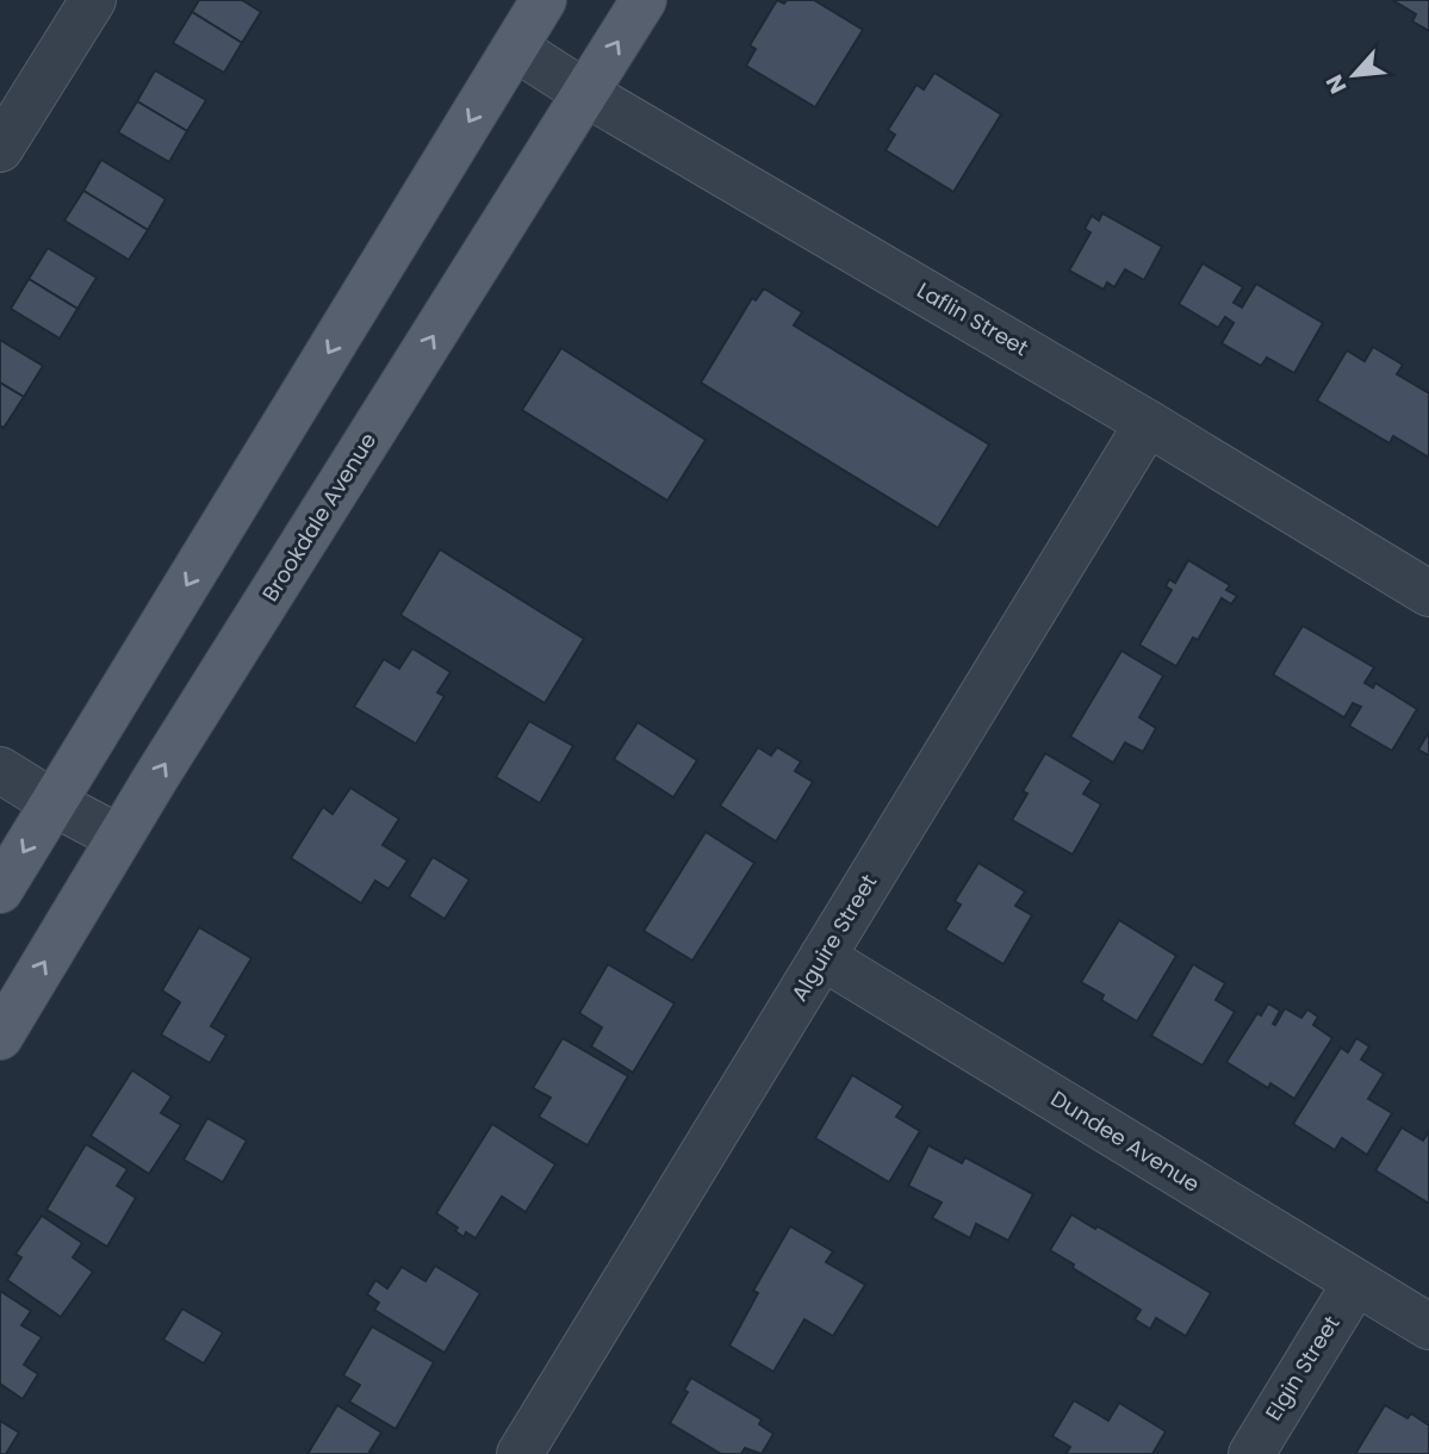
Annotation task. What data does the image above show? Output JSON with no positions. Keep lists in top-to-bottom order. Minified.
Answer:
{"streets":{"main road":["Brookdale Avenue"],"street":["Laflin Street","Alguire Street","Dundee Avenue","Elgin Street"]},"crossings":[["Laflin Street","Brookdale Avenue"],["Laflin Street","Alguire Street"],["Alguire Street","Dundee Avenue"],["Dundee Avenue","Elgin Street"]],"north":"bottom left"}
